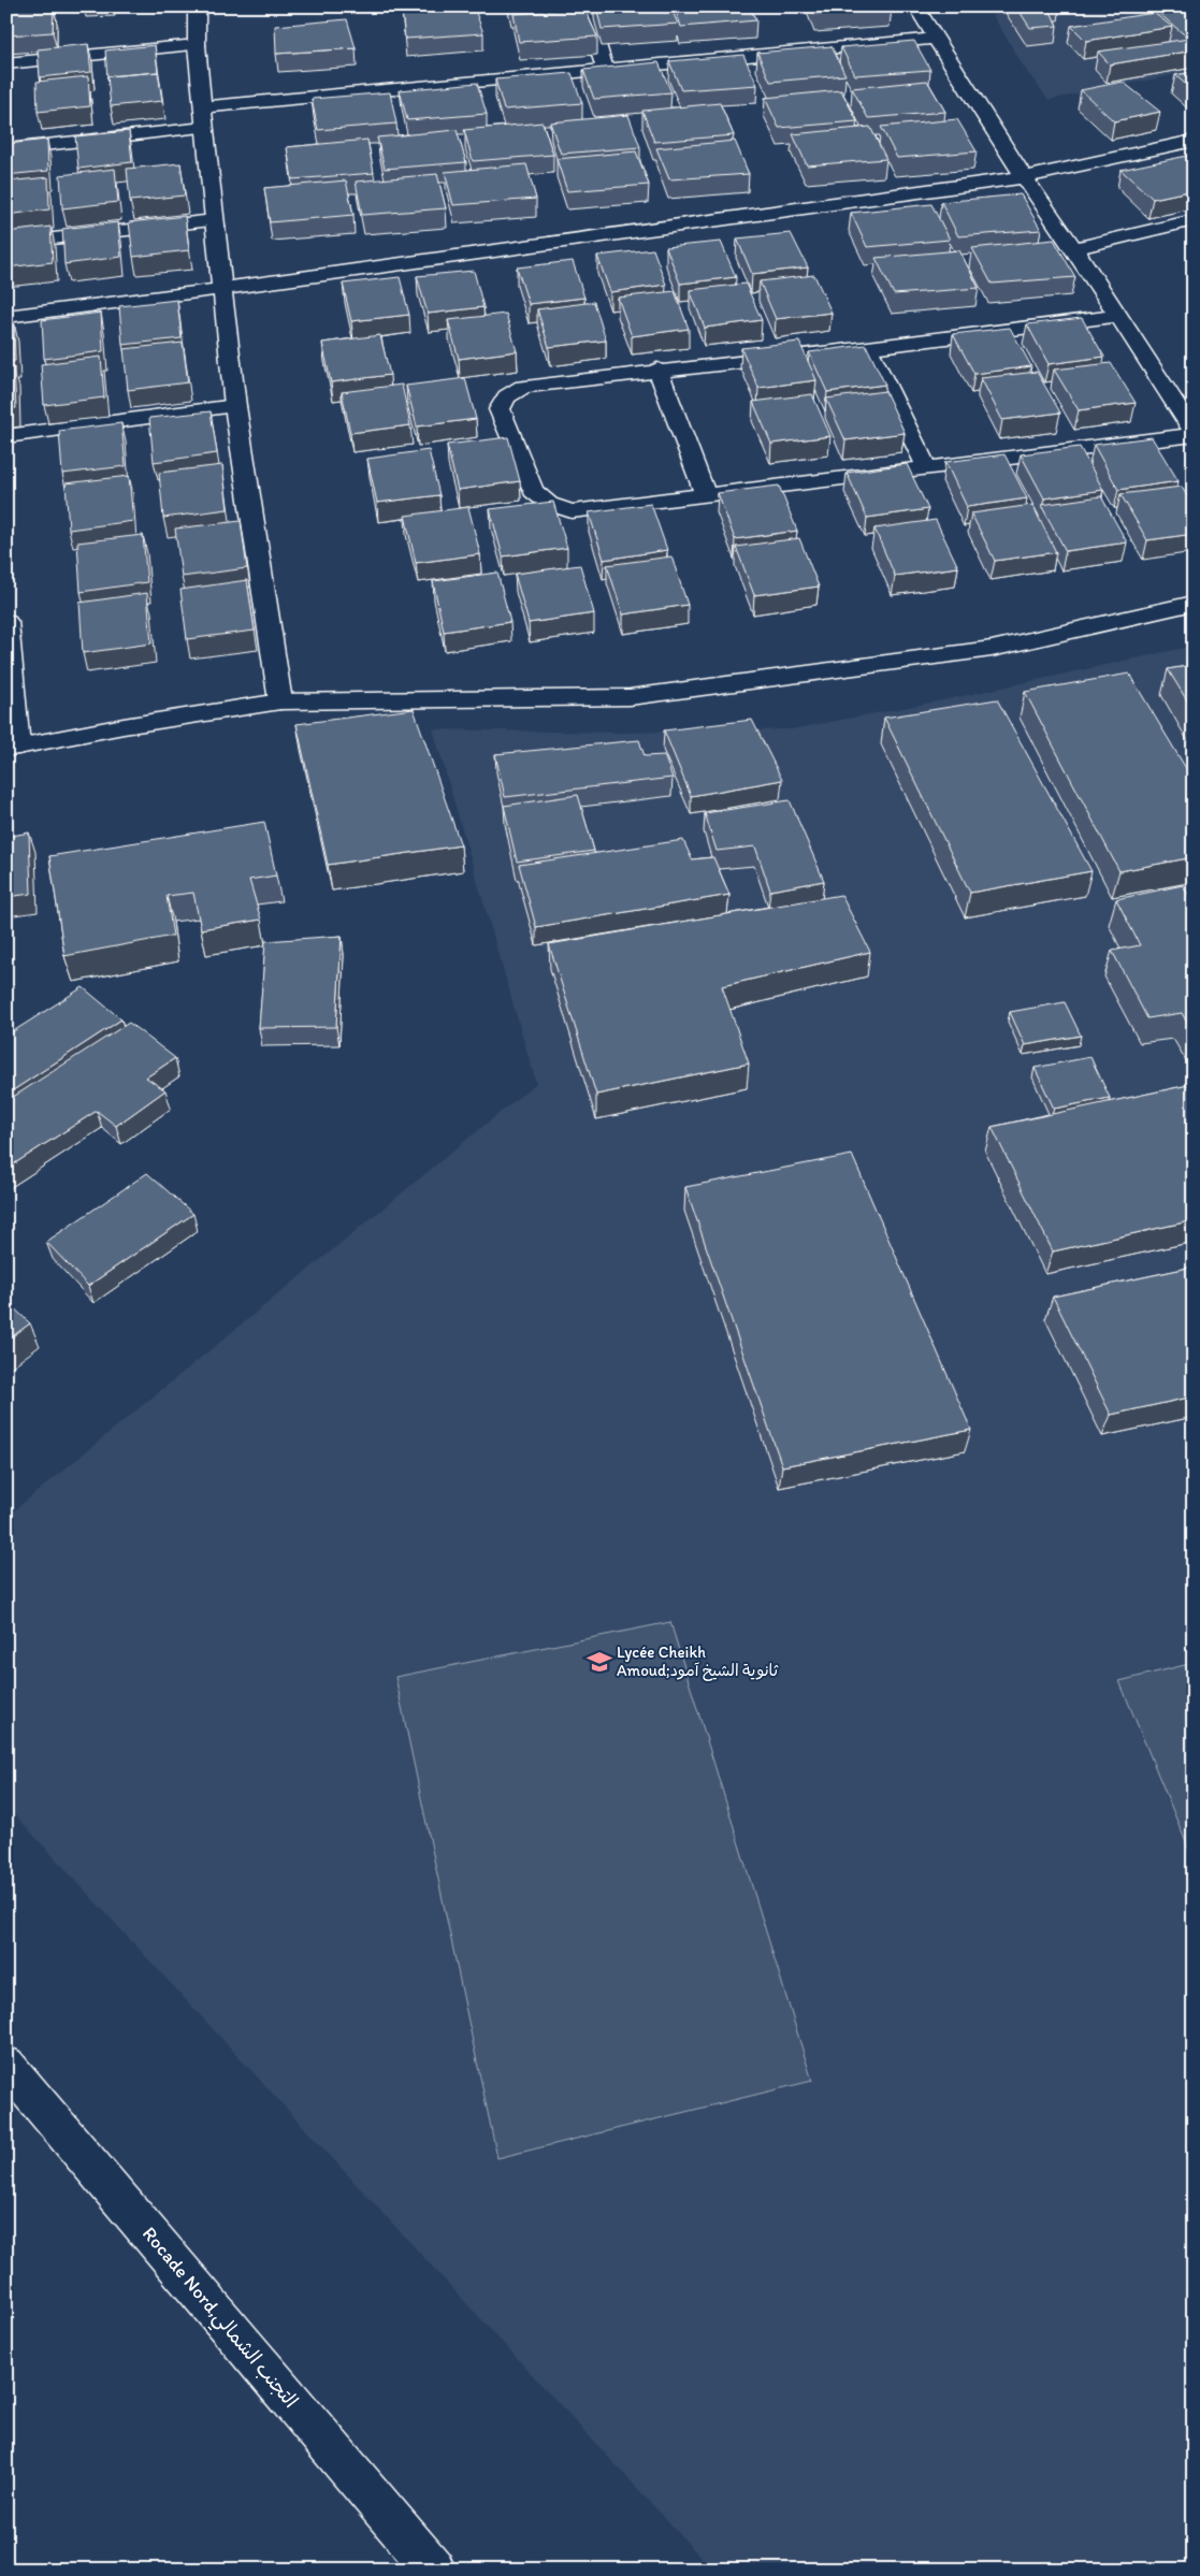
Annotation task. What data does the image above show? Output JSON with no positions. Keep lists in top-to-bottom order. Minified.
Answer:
{"streets":{"street":["Rocade Nord,التجنب الشمالي"]},"places":{"school or university":["Lycée Cheikh Amoud;ثانوية الشيخ آمود"]}}
